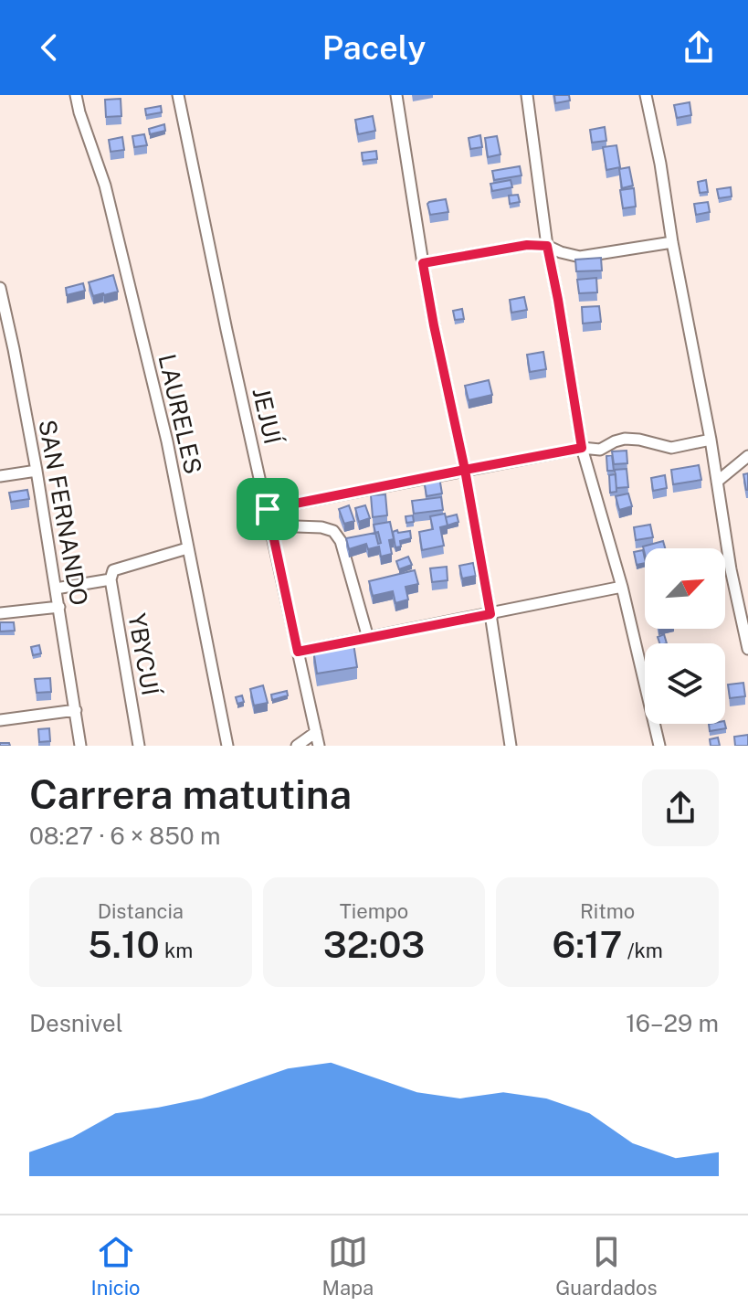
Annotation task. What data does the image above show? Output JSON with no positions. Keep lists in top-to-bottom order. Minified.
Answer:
{"streets":{"street":["LAURELES","JEJUÍ","SAN FERNANDO","YBYCUÍ"]},"north":"top right","page":{"header":"Pacely","heading":["Carrera matutina","08:27 · 6 × 850 m"],"stats":[["Distancia","5.10 km"],["Tiempo","32:03"],["Ritmo","6:17 /km"]],"chart":["Desnivel","16–29 m"],"tabs":["Inicio","Mapa","Guardados"]}}
